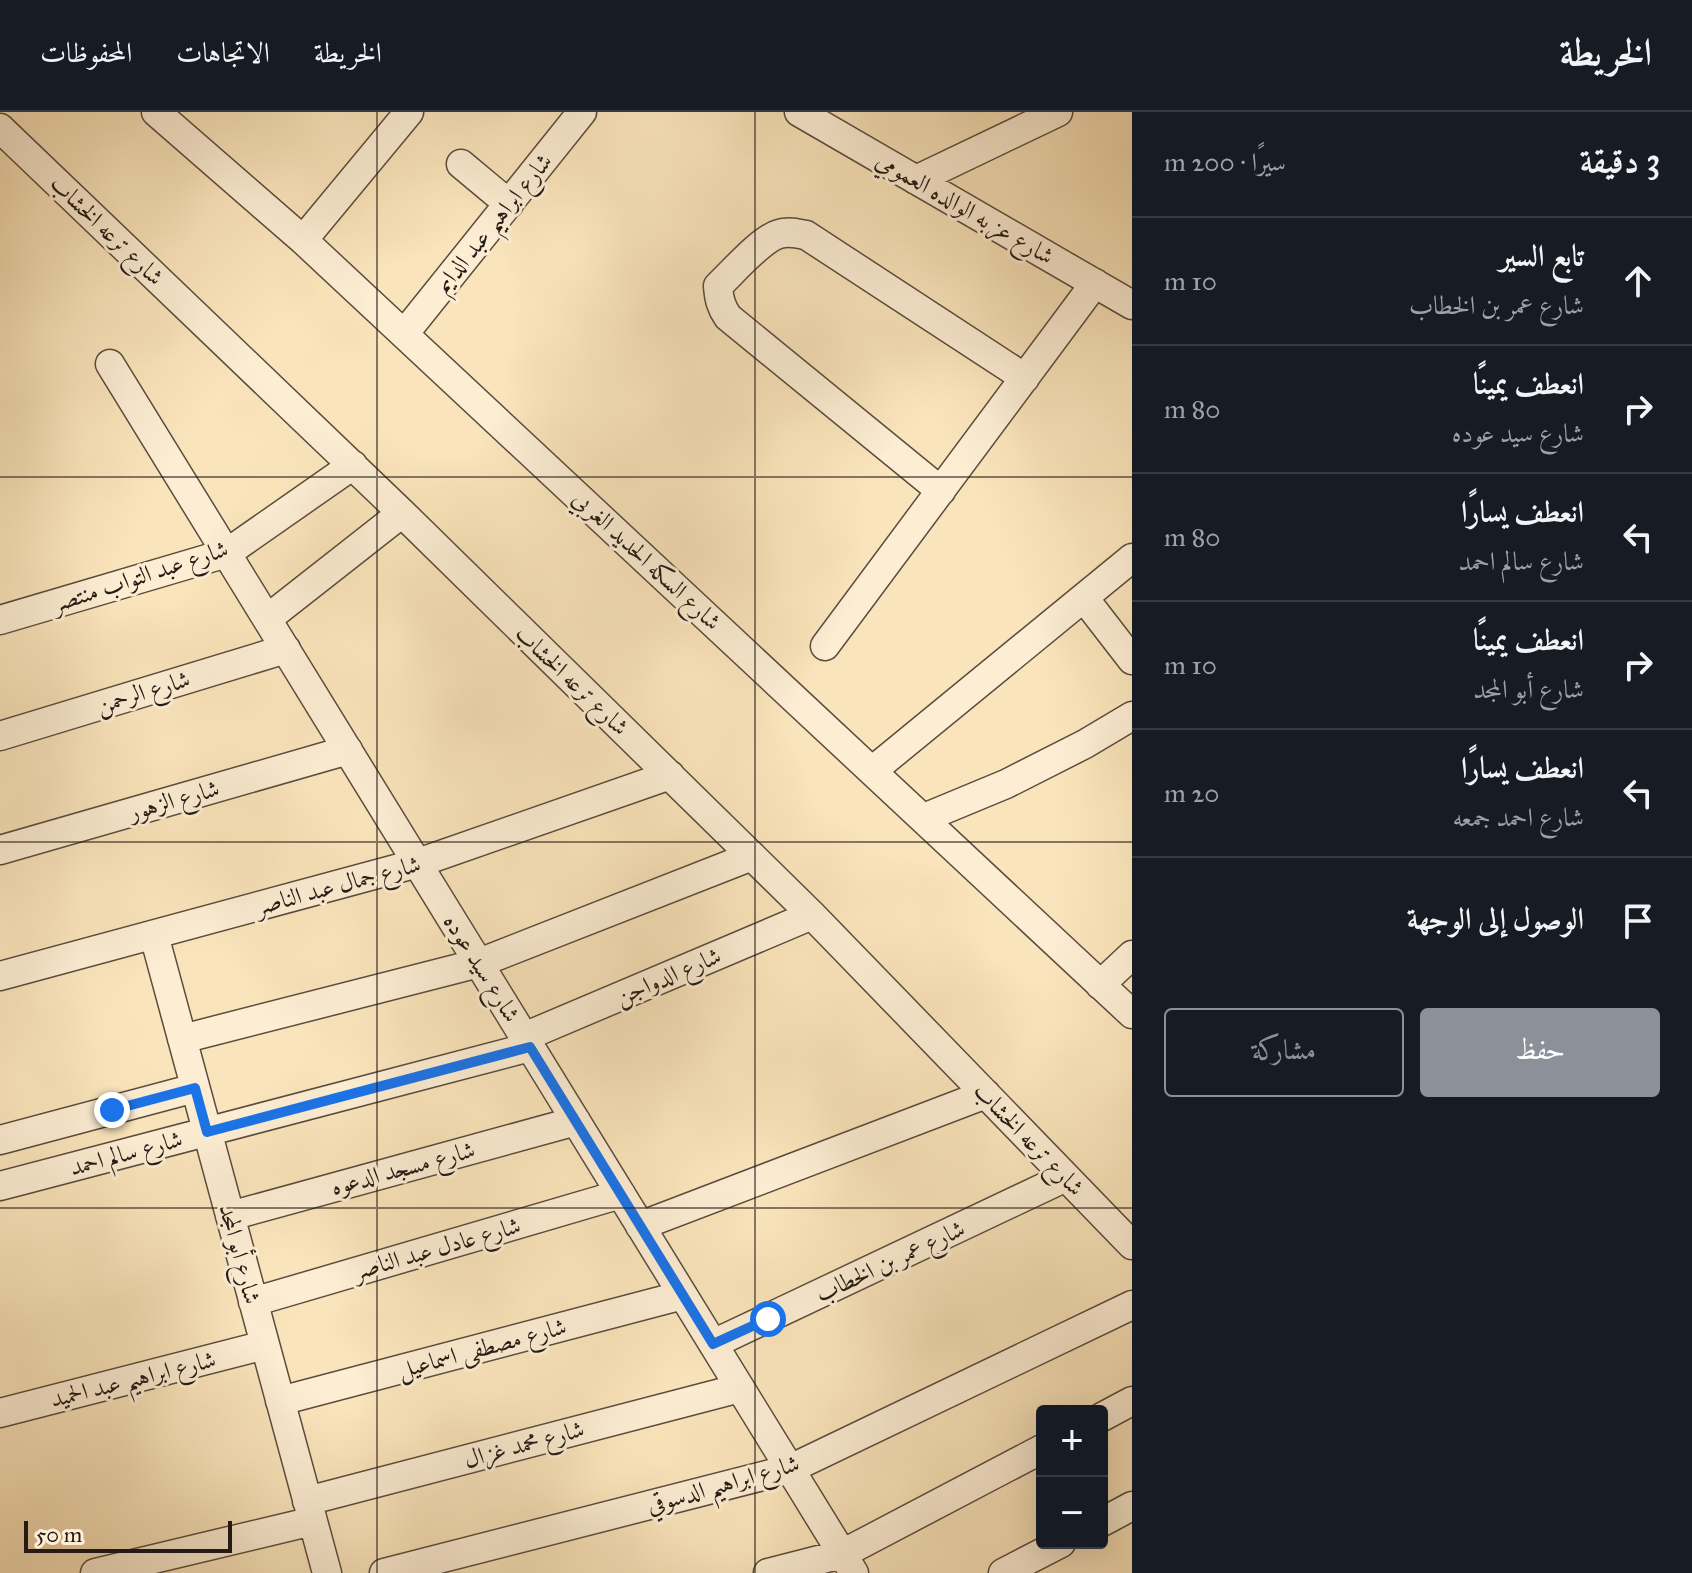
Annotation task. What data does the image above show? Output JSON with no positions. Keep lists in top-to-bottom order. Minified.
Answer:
{"streets":{"street":["شارع عزبه الوالده العمومي","شارع ابراهيم عبد الدايم","شارع ترعه الخشاب","شارع السكه الحديد الغربي","شارع عبد التواب منتصر","شارع الرحمن","شارع الزهور","شارع جمال عبد الناصر","شارع سيد عوده","شارع الدواجن","شارع سالم احمد","شارع مسجد الدعوه","شارع عادل عبد الناصر","شارع أبو المجد","شارع عمر بن الخطاب","شارع مصطفى اسماعيل","شارع ابراهيم عبد الحميد","شارع محمد غزال","شارع ابراهيم الدسوقي"]},"crossings":[["شارع ابراهيم عبد الدايم","شارع السكه الحديد الغربي"],["شارع ترعه الخشاب","شارع عبد التواب منتصر"],["شارع ترعه الخشاب","شارع جمال عبد الناصر"],["شارع ترعه الخشاب","شارع الدواجن"],["شارع ترعه الخشاب","شارع عمر بن الخطاب"],["شارع عبد التواب منتصر","شارع سيد عوده"],["شارع الرحمن","شارع سيد عوده"],["شارع الزهور","شارع سيد عوده"],["شارع جمال عبد الناصر","شارع سيد عوده"],["شارع جمال عبد الناصر","شارع أبو المجد"],["شارع سيد عوده","شارع الدواجن"],["شارع سيد عوده","شارع سالم احمد"],["شارع سيد عوده","شارع مسجد الدعوه"],["شارع سيد عوده","شارع عادل عبد الناصر"],["شارع سيد عوده","شارع عمر بن الخطاب"],["شارع سيد عوده","شارع مصطفى اسماعيل"],["شارع سيد عوده","شارع محمد غزال"],["شارع سيد عوده","شارع ابراهيم الدسوقي"],["شارع الدواجن","شارع سالم احمد"],["شارع سالم احمد","شارع أبو المجد"],["شارع مسجد الدعوه","شارع أبو المجد"],["شارع عادل عبد الناصر","شارع أبو المجد"],["شارع أبو المجد","شارع مصطفى اسماعيل"],["شارع أبو المجد","شارع ابراهيم عبد الحميد"],["شارع أبو المجد","شارع محمد غزال"]],"scale_bar":"50 m","page":{"header":"الخريطة","nav":["الخريطة","الاتجاهات","المحفوظات"],"heading":["3 دقيقة","سيرًا · 200 m"],"list":[["تابع السير","شارع عمر بن الخطاب","10 m"],["انعطف يمينًا","شارع سيد عوده","80 m"],["انعطف يسارًا","شارع سالم احمد","80 m"],["انعطف يمينًا","شارع أبو المجد","10 m"],["انعطف يسارًا","شارع احمد جمعه","20 m"],"الوصول إلى الوجهة"],"buttons":["حفظ","مشاركة"],"map_buttons":["+","−"],"scale":"50 m"}}
